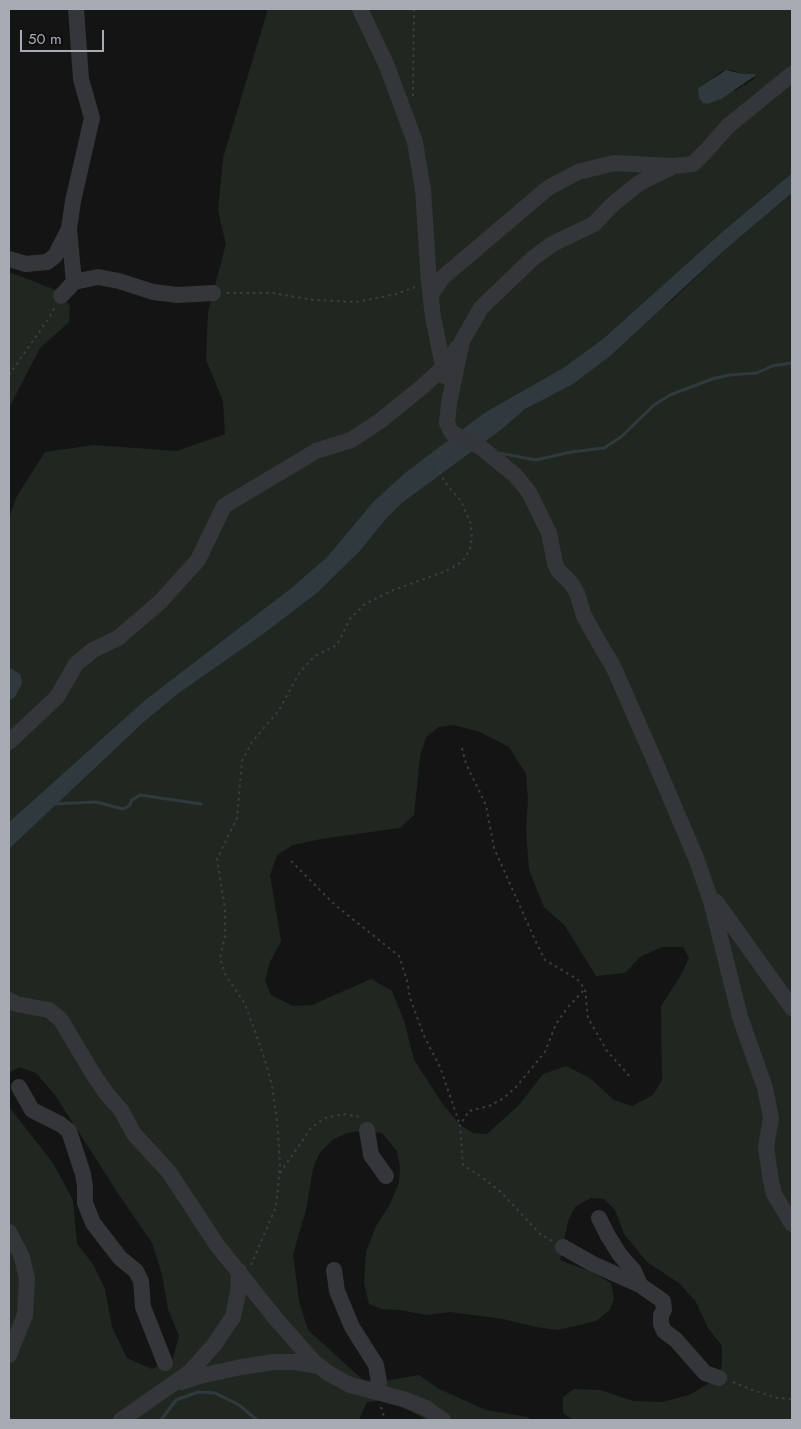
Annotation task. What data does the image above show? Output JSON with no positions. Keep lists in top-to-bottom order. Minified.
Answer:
{"scale_bar":"50 m"}
